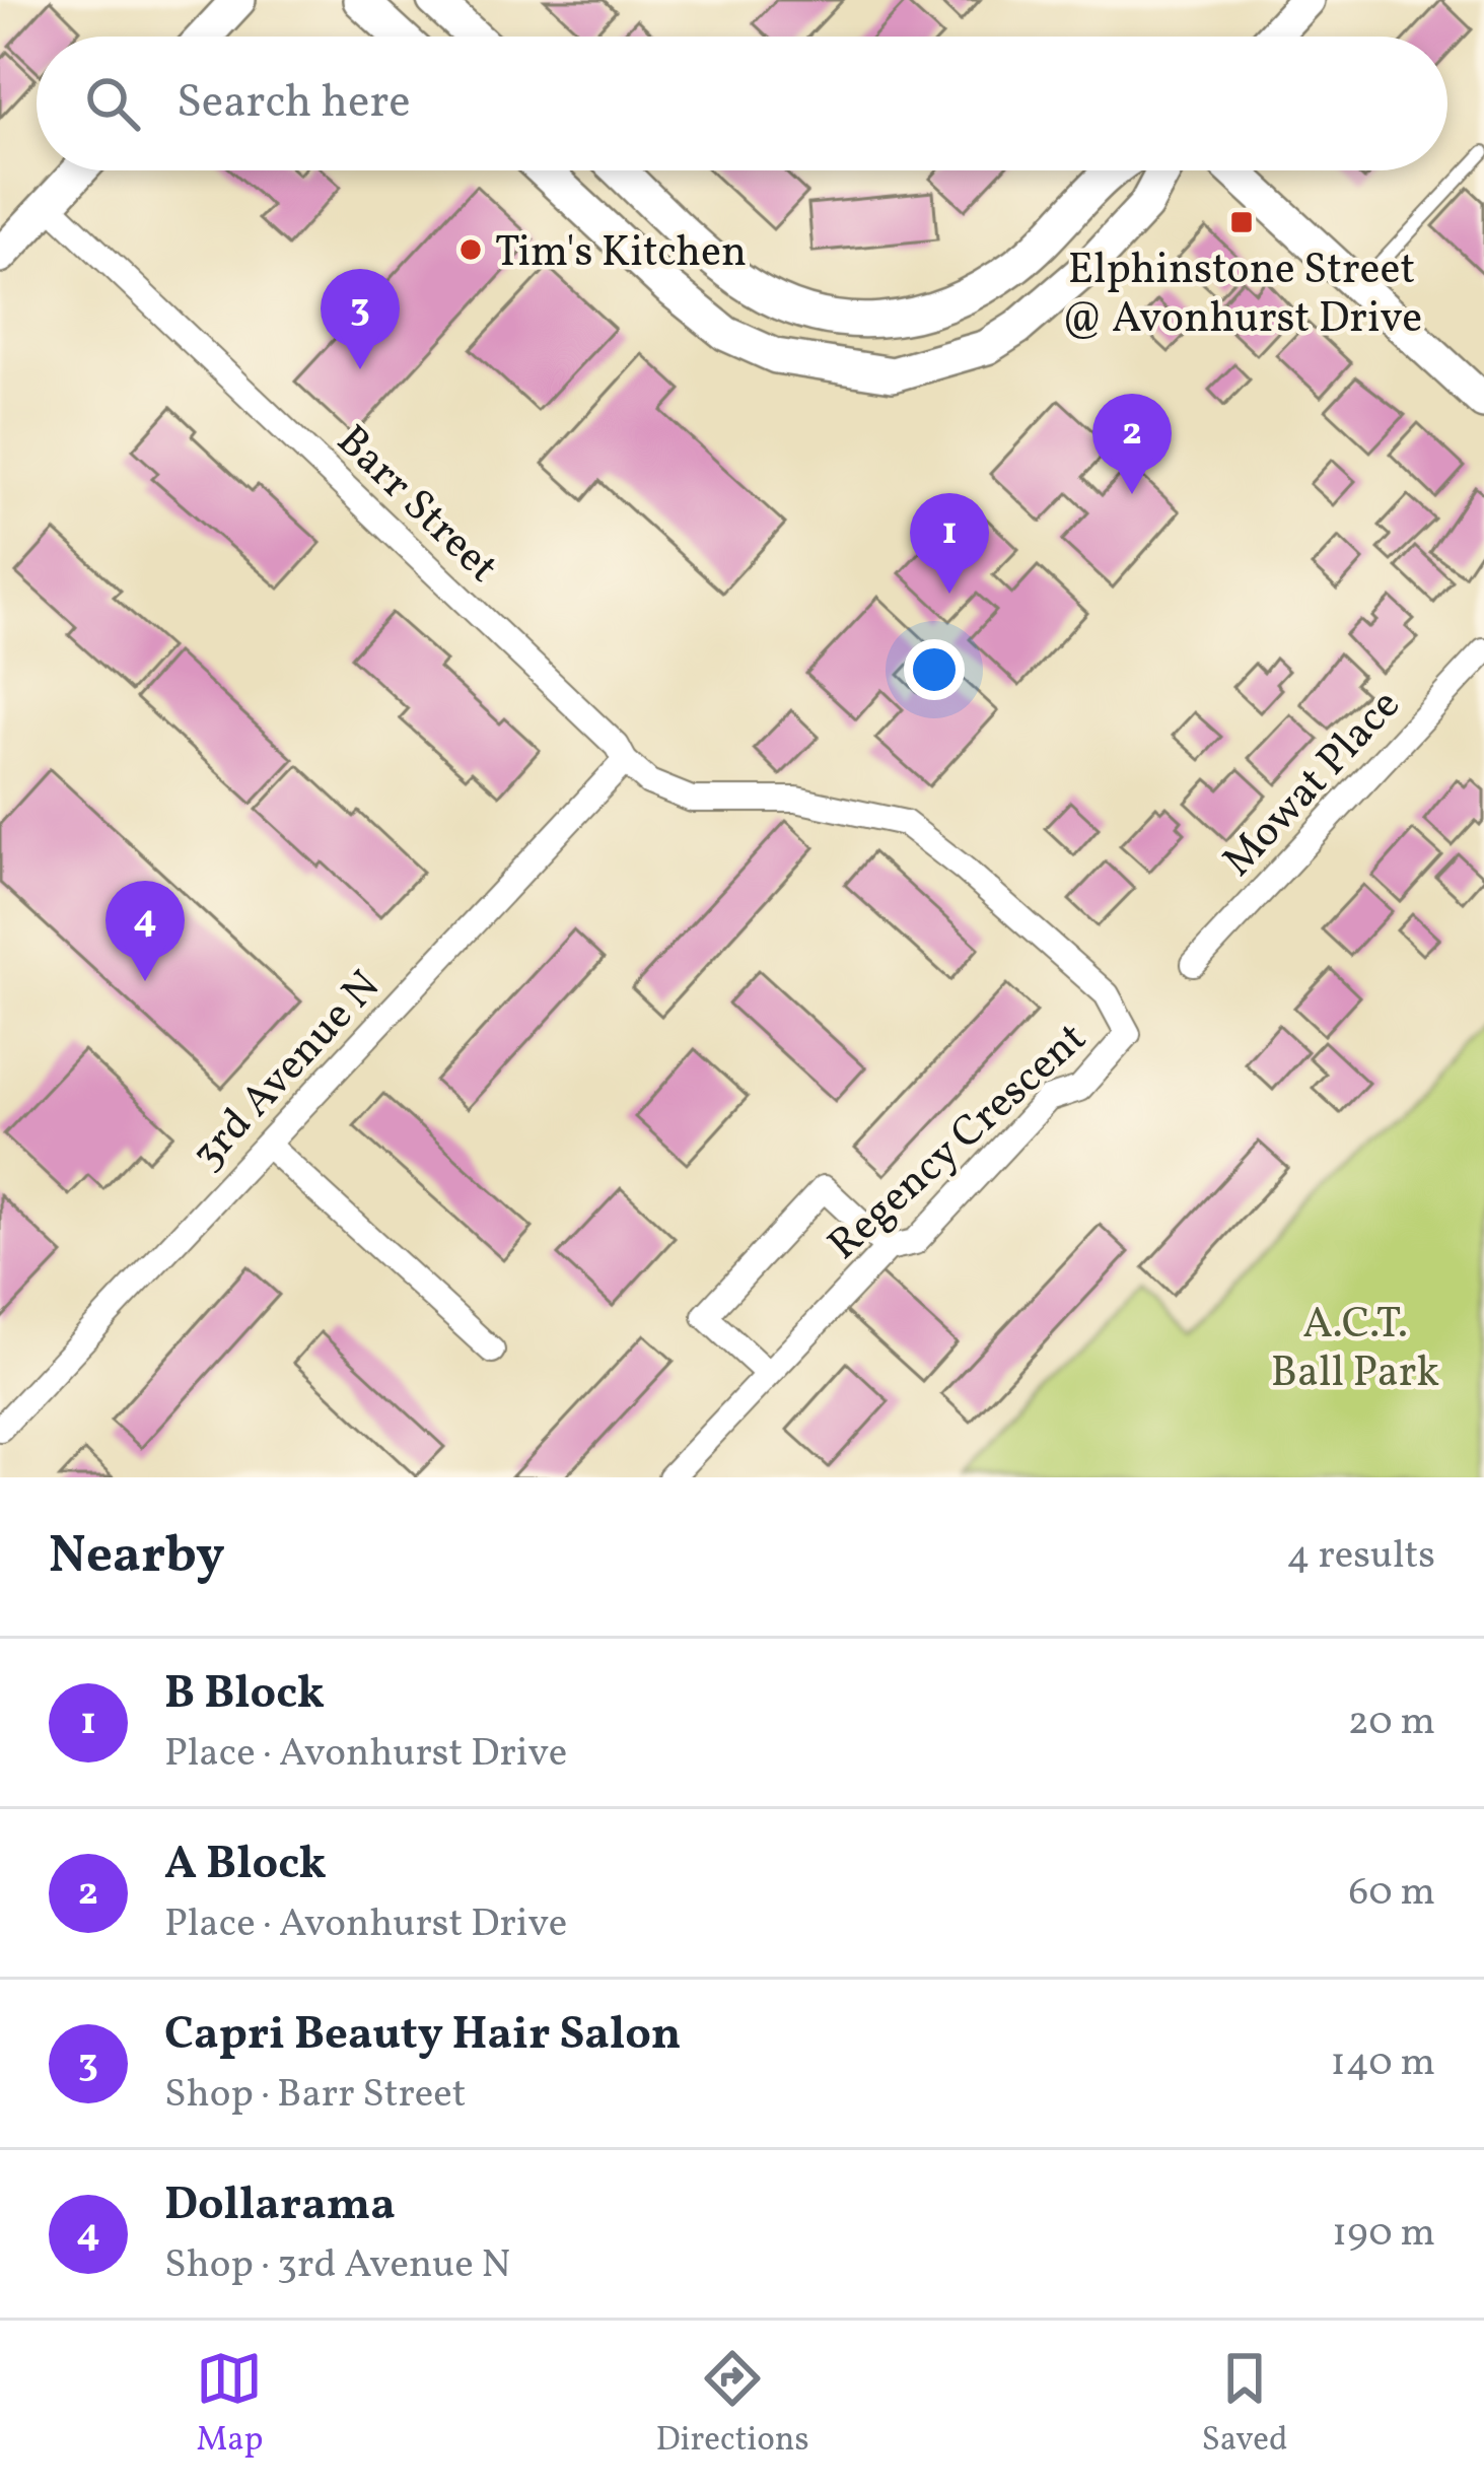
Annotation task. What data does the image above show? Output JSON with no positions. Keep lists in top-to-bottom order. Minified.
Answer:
{"streets":{"street":["Barr Street","Mowat Place","3rd Avenue N","Regency Crescent"]},"crossings":[["Barr Street","3rd Avenue N"],["Barr Street","Regency Crescent"],["3rd Avenue N","Regency Crescent"]],"parks":["A.C.T. Ball Park"],"places":{"transit":["Elphinstone Street @ Avonhurst Drive"],"other":["Tim's Kitchen"]},"page":{"search":"Search here","pins":["3","2","1","4"],"heading":["Nearby","4 results"],"list":[{"mark":"1","name":"B Block","note":"Place · Avonhurst Drive","value":"20 m"},{"mark":"2","name":"A Block","note":"Place · Avonhurst Drive","value":"60 m"},{"mark":"3","name":"Capri Beauty Hair Salon","note":"Shop · Barr Street","value":"140 m"},{"mark":"4","name":"Dollarama","note":"Shop · 3rd Avenue N","value":"190 m"}],"nav":["Map","Directions","Saved"]}}
